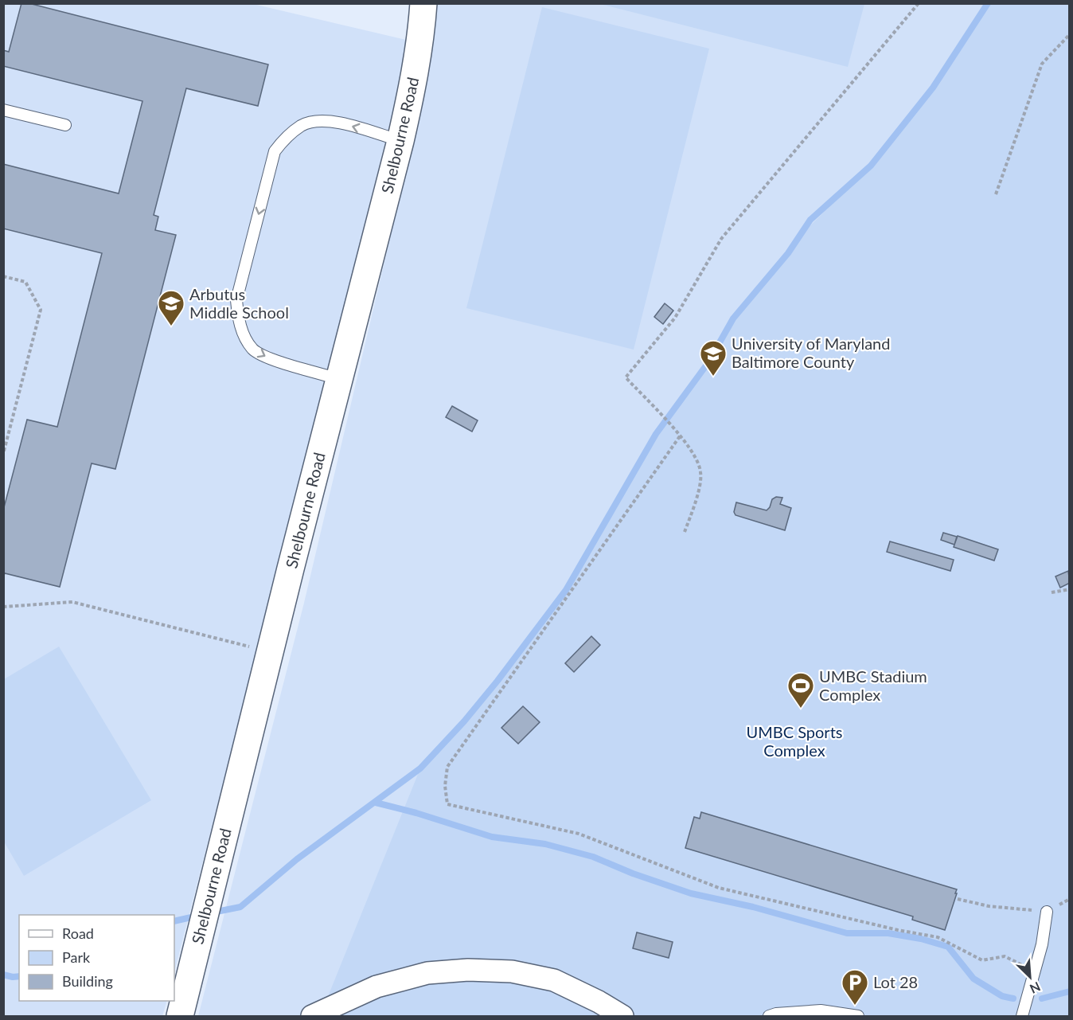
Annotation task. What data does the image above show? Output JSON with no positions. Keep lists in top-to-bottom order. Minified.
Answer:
{"streets":{"street":["Shelbourne Road"]},"parks":["UMBC Sports Complex"],"places":{"school or university":["Arbutus Middle School","University of Maryland Baltimore County"],"sports":["UMBC Stadium Complex"],"parking":["Lot 28"]},"legend":["Road","Park","Building"],"north":"bottom right"}
